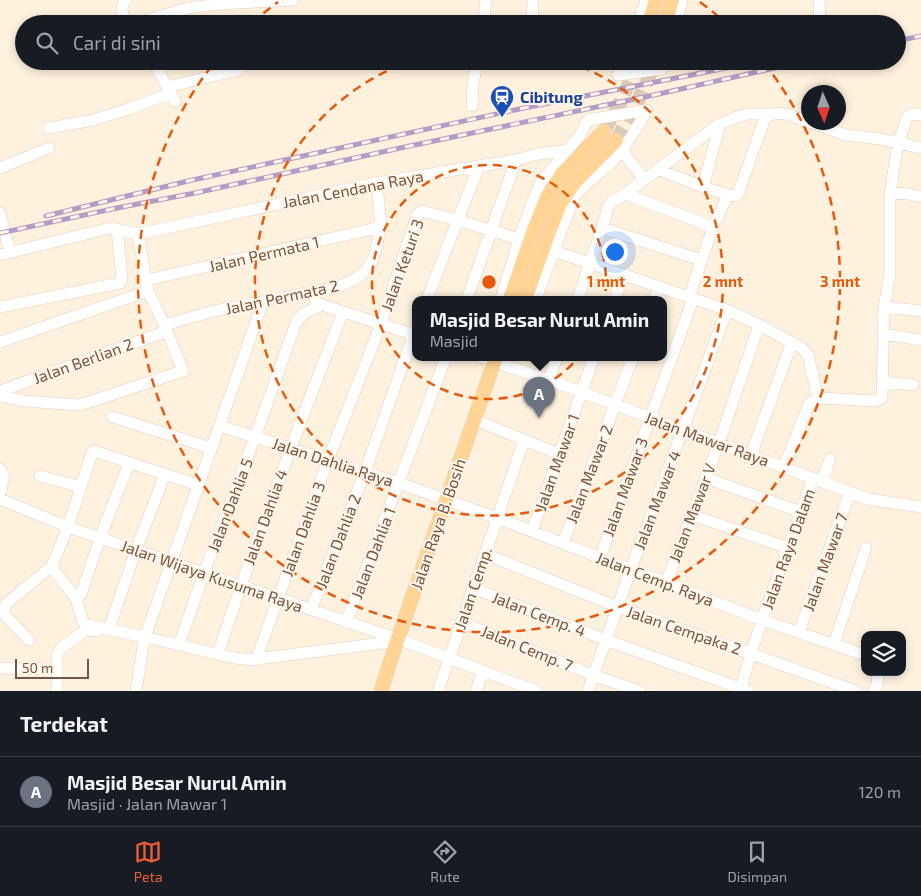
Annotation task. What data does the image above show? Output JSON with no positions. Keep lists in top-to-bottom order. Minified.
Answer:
{"streets":{"main road":["Jalan Raya B. Bosih"],"street":["Jalan Cendana Raya","Jalan Permata 1","Jalan Keturi 3","Jalan Permata 2","Jalan Berlian 2","Jalan Mawar Raya","Jalan Dahlia Raya","Jalan Mawar 1","Jalan Mawar 2","Jalan Mawar 3","Jalan Mawar 4","Jalan Dahlia 5","Jalan Mawar V","Jalan Dahlia 4","Jalan Dahlia 3","Jalan Dahlia 2","Jalan Raya Dalam","Jalan Dahlia 1","Jalan Mawar 7","Jalan Wijaya Kusuma Raya","Jalan Cemp. Raya","Jalan Cemp.","Jalan Cemp. 4","Jalan Cempaka 2","Jalan Cemp. 7"]},"crossings":[["Jalan Cendana Raya","Jalan Permata 2"],["Jalan Permata 1","Jalan Permata 2"],["Jalan Keturi 3","Jalan Dahlia 3"],["Jalan Permata 2","Jalan Berlian 2"],["Jalan Mawar Raya","Jalan Mawar 1"],["Jalan Mawar Raya","Jalan Mawar 2"],["Jalan Mawar Raya","Jalan Mawar 3"],["Jalan Mawar Raya","Jalan Mawar 4"],["Jalan Mawar Raya","Jalan Mawar V"],["Jalan Mawar Raya","Jalan Raya Dalam"],["Jalan Mawar Raya","Jalan Mawar 7"],["Jalan Dahlia Raya","Jalan Dahlia 5"],["Jalan Dahlia Raya","Jalan Dahlia 4"],["Jalan Dahlia Raya","Jalan Raya B. Bosih"],["Jalan Dahlia Raya","Jalan Dahlia 3"],["Jalan Dahlia Raya","Jalan Dahlia 2"],["Jalan Dahlia Raya","Jalan Dahlia 1"],["Jalan Dahlia Raya","Jalan Cemp. Raya"],["Jalan Mawar 1","Jalan Cemp. Raya"],["Jalan Mawar 2","Jalan Cemp. Raya"],["Jalan Mawar 3","Jalan Cemp. Raya"],["Jalan Mawar 4","Jalan Cemp. Raya"],["Jalan Mawar 4","Jalan Cemp. 4"],["Jalan Mawar 4","Jalan Cempaka 2"],["Jalan Mawar 4","Jalan Cemp. 7"],["Jalan Dahlia 5","Jalan Wijaya Kusuma Raya"],["Jalan Mawar V","Jalan Cemp. Raya"],["Jalan Dahlia 4","Jalan Wijaya Kusuma Raya"],["Jalan Raya B. Bosih","Jalan Wijaya Kusuma Raya"],["Jalan Raya B. Bosih","Jalan Cemp. Raya"],["Jalan Dahlia 3","Jalan Wijaya Kusuma Raya"],["Jalan Dahlia 2","Jalan Wijaya Kusuma Raya"],["Jalan Raya Dalam","Jalan Cemp. Raya"],["Jalan Raya Dalam","Jalan Cemp. 4"],["Jalan Raya Dalam","Jalan Cempaka 2"],["Jalan Dahlia 1","Jalan Wijaya Kusuma Raya"],["Jalan Mawar 7","Jalan Cemp. Raya"],["Jalan Wijaya Kusuma Raya","Jalan Cemp."],["Jalan Cemp. Raya","Jalan Cemp."],["Jalan Cemp.","Jalan Cemp. 4"],["Jalan Cemp.","Jalan Cempaka 2"],["Jalan Cemp.","Jalan Cemp. 7"]],"places":{"station":["Cibitung"]},"scale_bar":"50 m","north":"bottom","page":{"search":"Cari di sini","popup":["Masjid Besar Nurul Amin","Masjid"],"pins":"A","scale":"50 m","heading":"Terdekat","list":[{"mark":"A","name":"Masjid Besar Nurul Amin","note":"Masjid · Jalan Mawar 1","value":"120 m"}],"nav":["Peta","Rute","Disimpan"]},"rings":["1 mnt","2 mnt","3 mnt"]}
